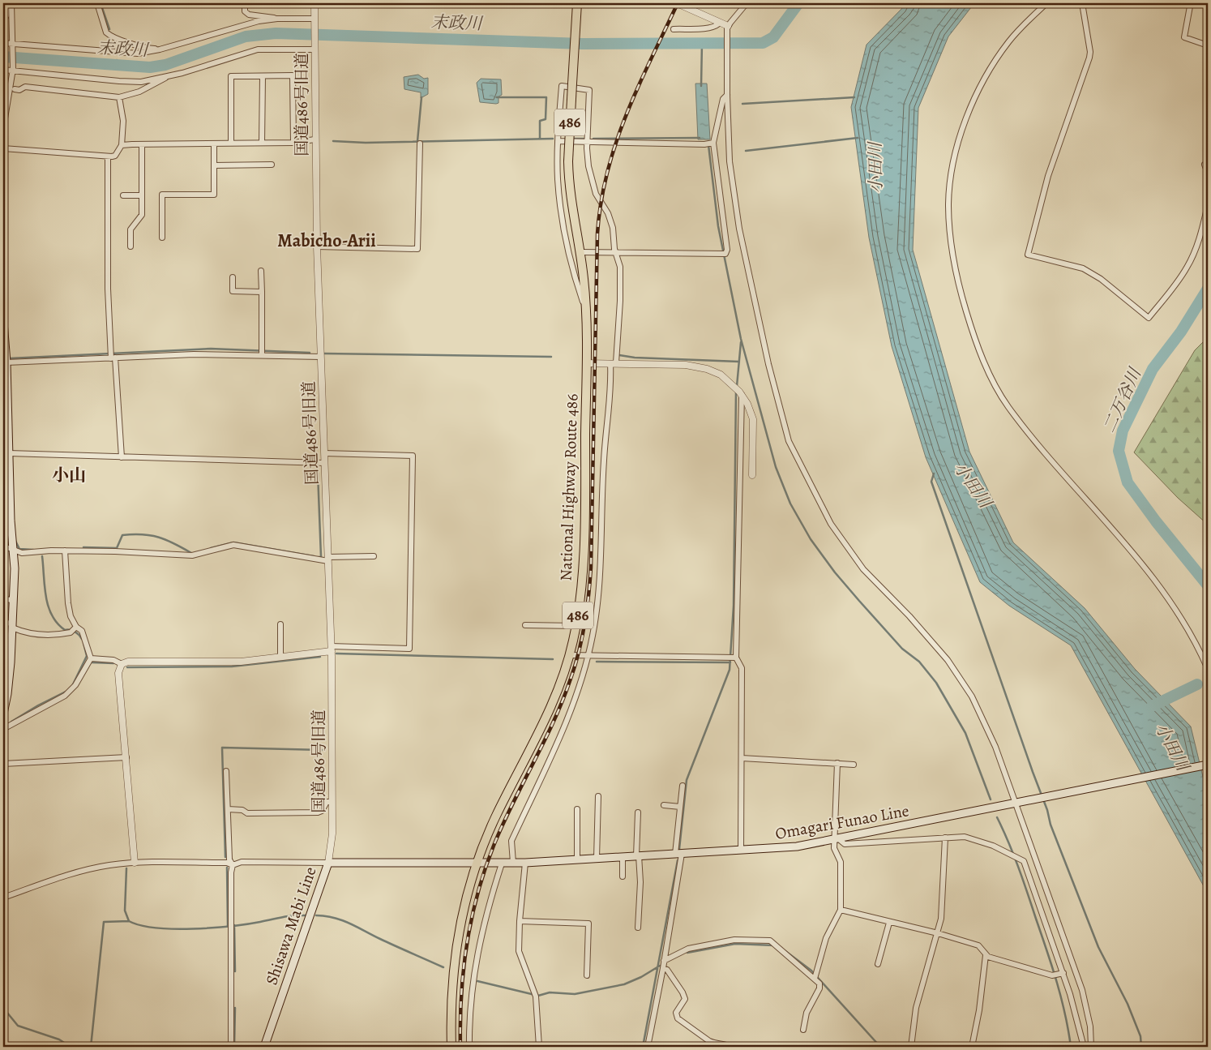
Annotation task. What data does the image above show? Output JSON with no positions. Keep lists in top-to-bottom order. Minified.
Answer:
{"streets":{"highway":["486","National Highway Route 486"],"main road":["Omagari Funao Line","Shisawa Mabi Line"],"street":["国道486号旧道"]},"crossings":[["国道486号旧道","Shisawa Mabi Line"],["National Highway Route 486","Omagari Funao Line"],["National Highway Route 486","Shisawa Mabi Line"],["Omagari Funao Line","Shisawa Mabi Line"]],"districts":["Mabicho-Arii","小山"],"water":["末政川","小田川","二万谷川"]}
